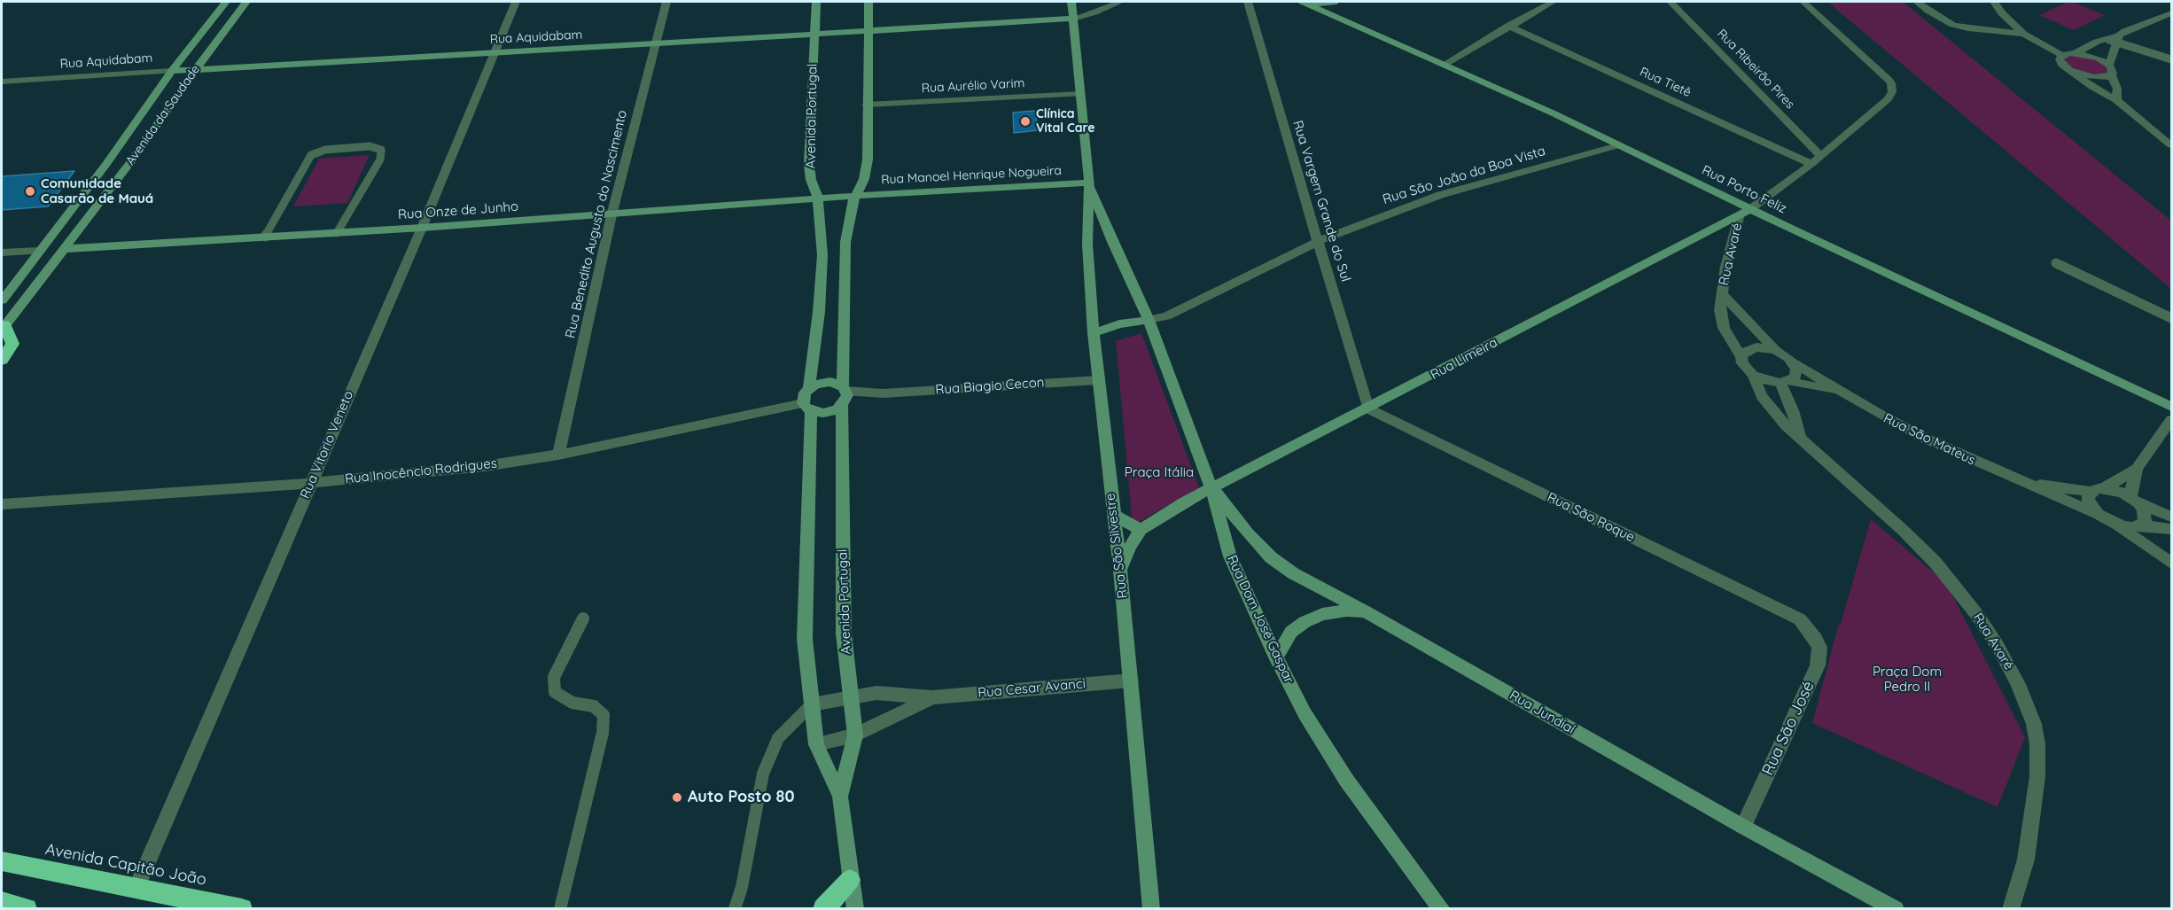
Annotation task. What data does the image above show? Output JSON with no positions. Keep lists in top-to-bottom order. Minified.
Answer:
{"streets":{"highway":["Avenida Capitão João"],"main road":["Rua Aquidabam","Avenida da Saudade","Avenida Portugal","Rua Manoel Henrique Nogueira","Rua Porto Feliz","Rua Onze de Junho","Rua Limeira","Rua São Silvestre","Rua Dom José Gaspar","Rua Jundiaí"],"street":["Rua Ribeirão Pires","Rua Tietê","Rua Aurélio Varim","Rua São João da Boa Vista","Rua Vargem Grande do Sul","Rua Benedito Augusto do Nascimento","Rua Avaré","Rua Biagio Cecon","Rua São Mateus","Rua Vitorio Veneto","Rua Inocêncio Rodrigues","Rua São Roque","Rua Cesar Avanci","Rua São José"]},"crossings":[["Rua Aquidabam","Avenida da Saudade"],["Rua Aquidabam","Avenida Portugal"],["Rua Aquidabam","Rua Benedito Augusto do Nascimento"],["Rua Aquidabam","Rua Vitorio Veneto"],["Rua Ribeirão Pires","Rua Limeira"],["Rua Tietê","Rua Limeira"],["Rua Aurélio Varim","Avenida Portugal"],["Avenida da Saudade","Rua Onze de Junho"],["Avenida Portugal","Rua Manoel Henrique Nogueira"],["Avenida Portugal","Rua Onze de Junho"],["Avenida Portugal","Rua Biagio Cecon"],["Avenida Portugal","Rua Inocêncio Rodrigues"],["Avenida Portugal","Rua Cesar Avanci"],["Rua Manoel Henrique Nogueira","Rua Onze de Junho"],["Rua Manoel Henrique Nogueira","Rua São Silvestre"],["Rua Manoel Henrique Nogueira","Rua Dom José Gaspar"],["Rua São João da Boa Vista","Rua Porto Feliz"],["Rua São João da Boa Vista","Rua Vargem Grande do Sul"],["Rua São João da Boa Vista","Rua Dom José Gaspar"],["Rua Porto Feliz","Rua Avaré"],["Rua Porto Feliz","Rua Limeira"],["Rua Vargem Grande do Sul","Rua Limeira"],["Rua Vargem Grande do Sul","Rua São Roque"],["Rua Onze de Junho","Rua Benedito Augusto do Nascimento"],["Rua Onze de Junho","Rua Vitorio Veneto"],["Rua Benedito Augusto do Nascimento","Rua Inocêncio Rodrigues"],["Rua Avaré","Rua Limeira"],["Rua Avaré","Rua São Mateus"],["Rua Limeira","Rua São Roque"],["Rua Limeira","Rua São Silvestre"],["Rua Limeira","Rua Dom José Gaspar"],["Rua Limeira","Rua Jundiaí"],["Rua Biagio Cecon","Rua Inocêncio Rodrigues"],["Rua Biagio Cecon","Rua São Silvestre"],["Rua Vitorio Veneto","Rua Inocêncio Rodrigues"],["Rua Vitorio Veneto","Avenida Capitão João"],["Rua São Roque","Rua São José"],["Rua São Silvestre","Rua Dom José Gaspar"],["Rua São Silvestre","Rua Cesar Avanci"],["Rua Dom José Gaspar","Rua Jundiaí"],["Rua Jundiaí","Rua São José"]],"parks":["Praça Itália","Praça Dom Pedro II"],"places":["Clínica Vital Care","Comunidade Casarão de Mauá","Auto Posto 80"]}
